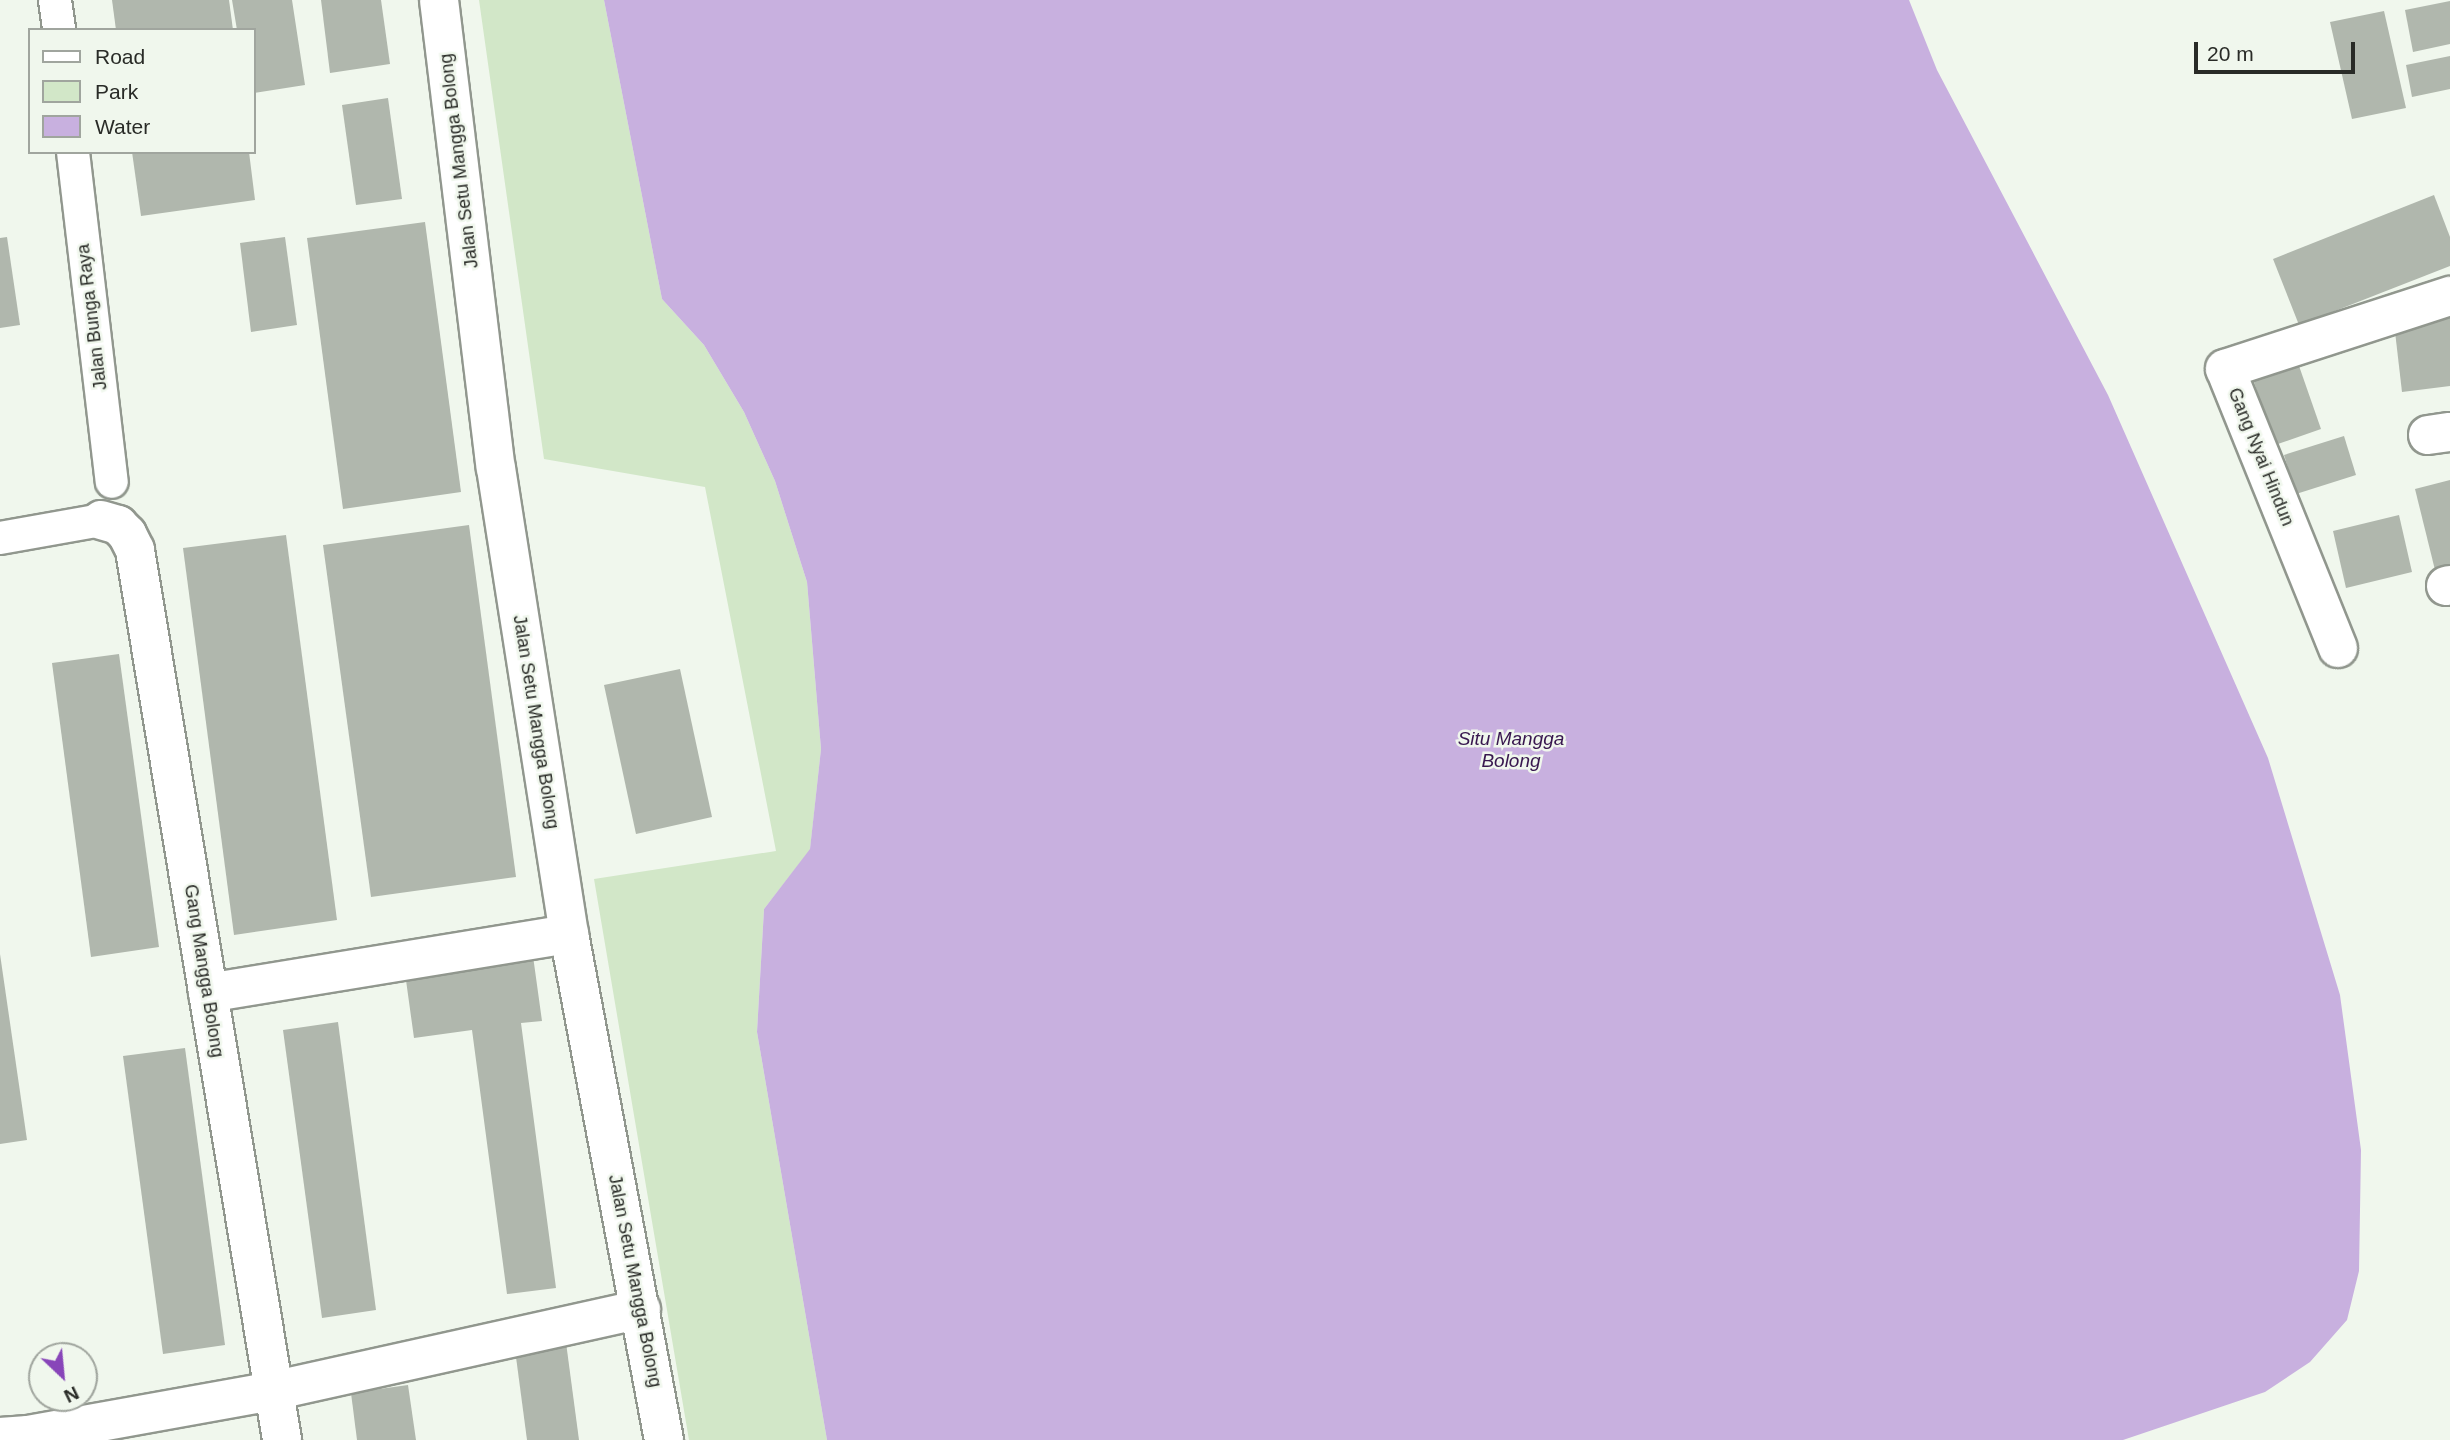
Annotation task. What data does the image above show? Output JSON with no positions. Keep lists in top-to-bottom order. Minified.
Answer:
{"streets":{"street":["Jalan Setu Mangga Bolong","Gang Nyai Hindun","Gang Mangga Bolong"],"lane":["Jalan Bunga Raya"]},"water":["Situ Mangga Bolong"],"legend":["Road","Park","Water"],"scale_bar":"20 m","north":"bottom right"}
